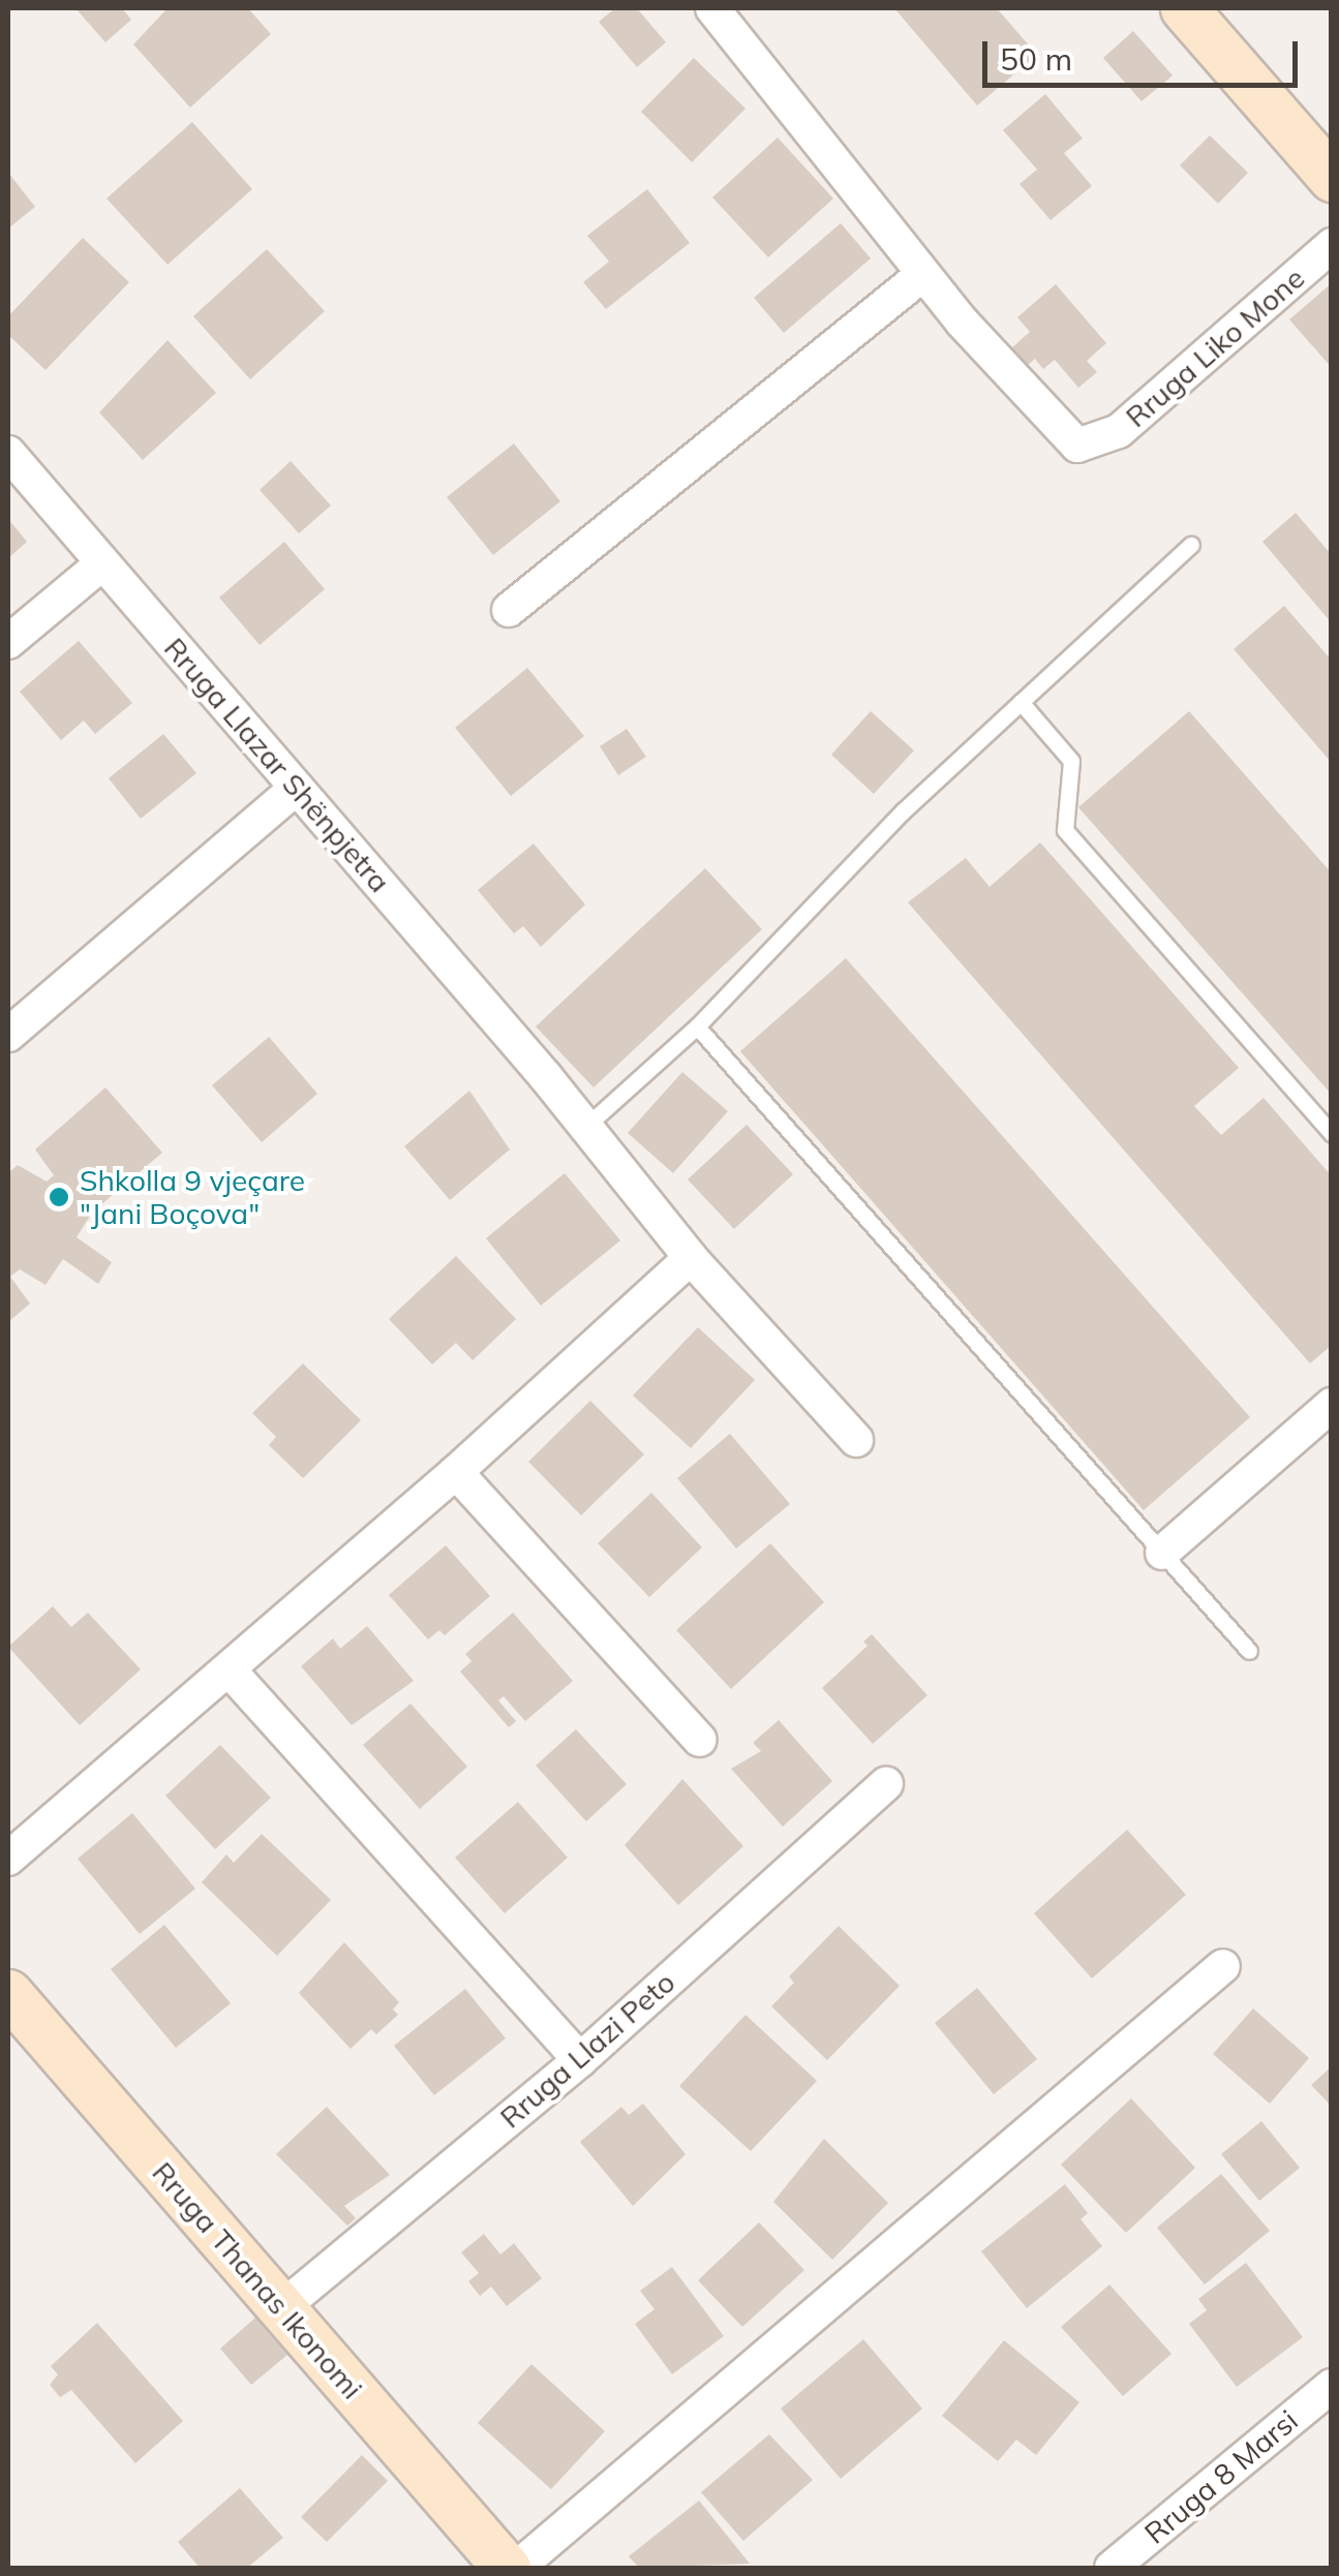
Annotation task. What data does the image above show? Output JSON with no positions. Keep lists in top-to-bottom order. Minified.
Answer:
{"streets":{"street":["Rruga Liko Mone","Rruga Llazar Shënpjetra","Rruga Llazi Peto","Rruga Thanas Ikonomi","Rruga 8 Marsi"]},"crossings":[["Rruga Llazi Peto","Rruga Thanas Ikonomi"]],"places":["Shkolla 9 vjeçare \"Jani Boçova\""],"scale_bar":"50 m"}
